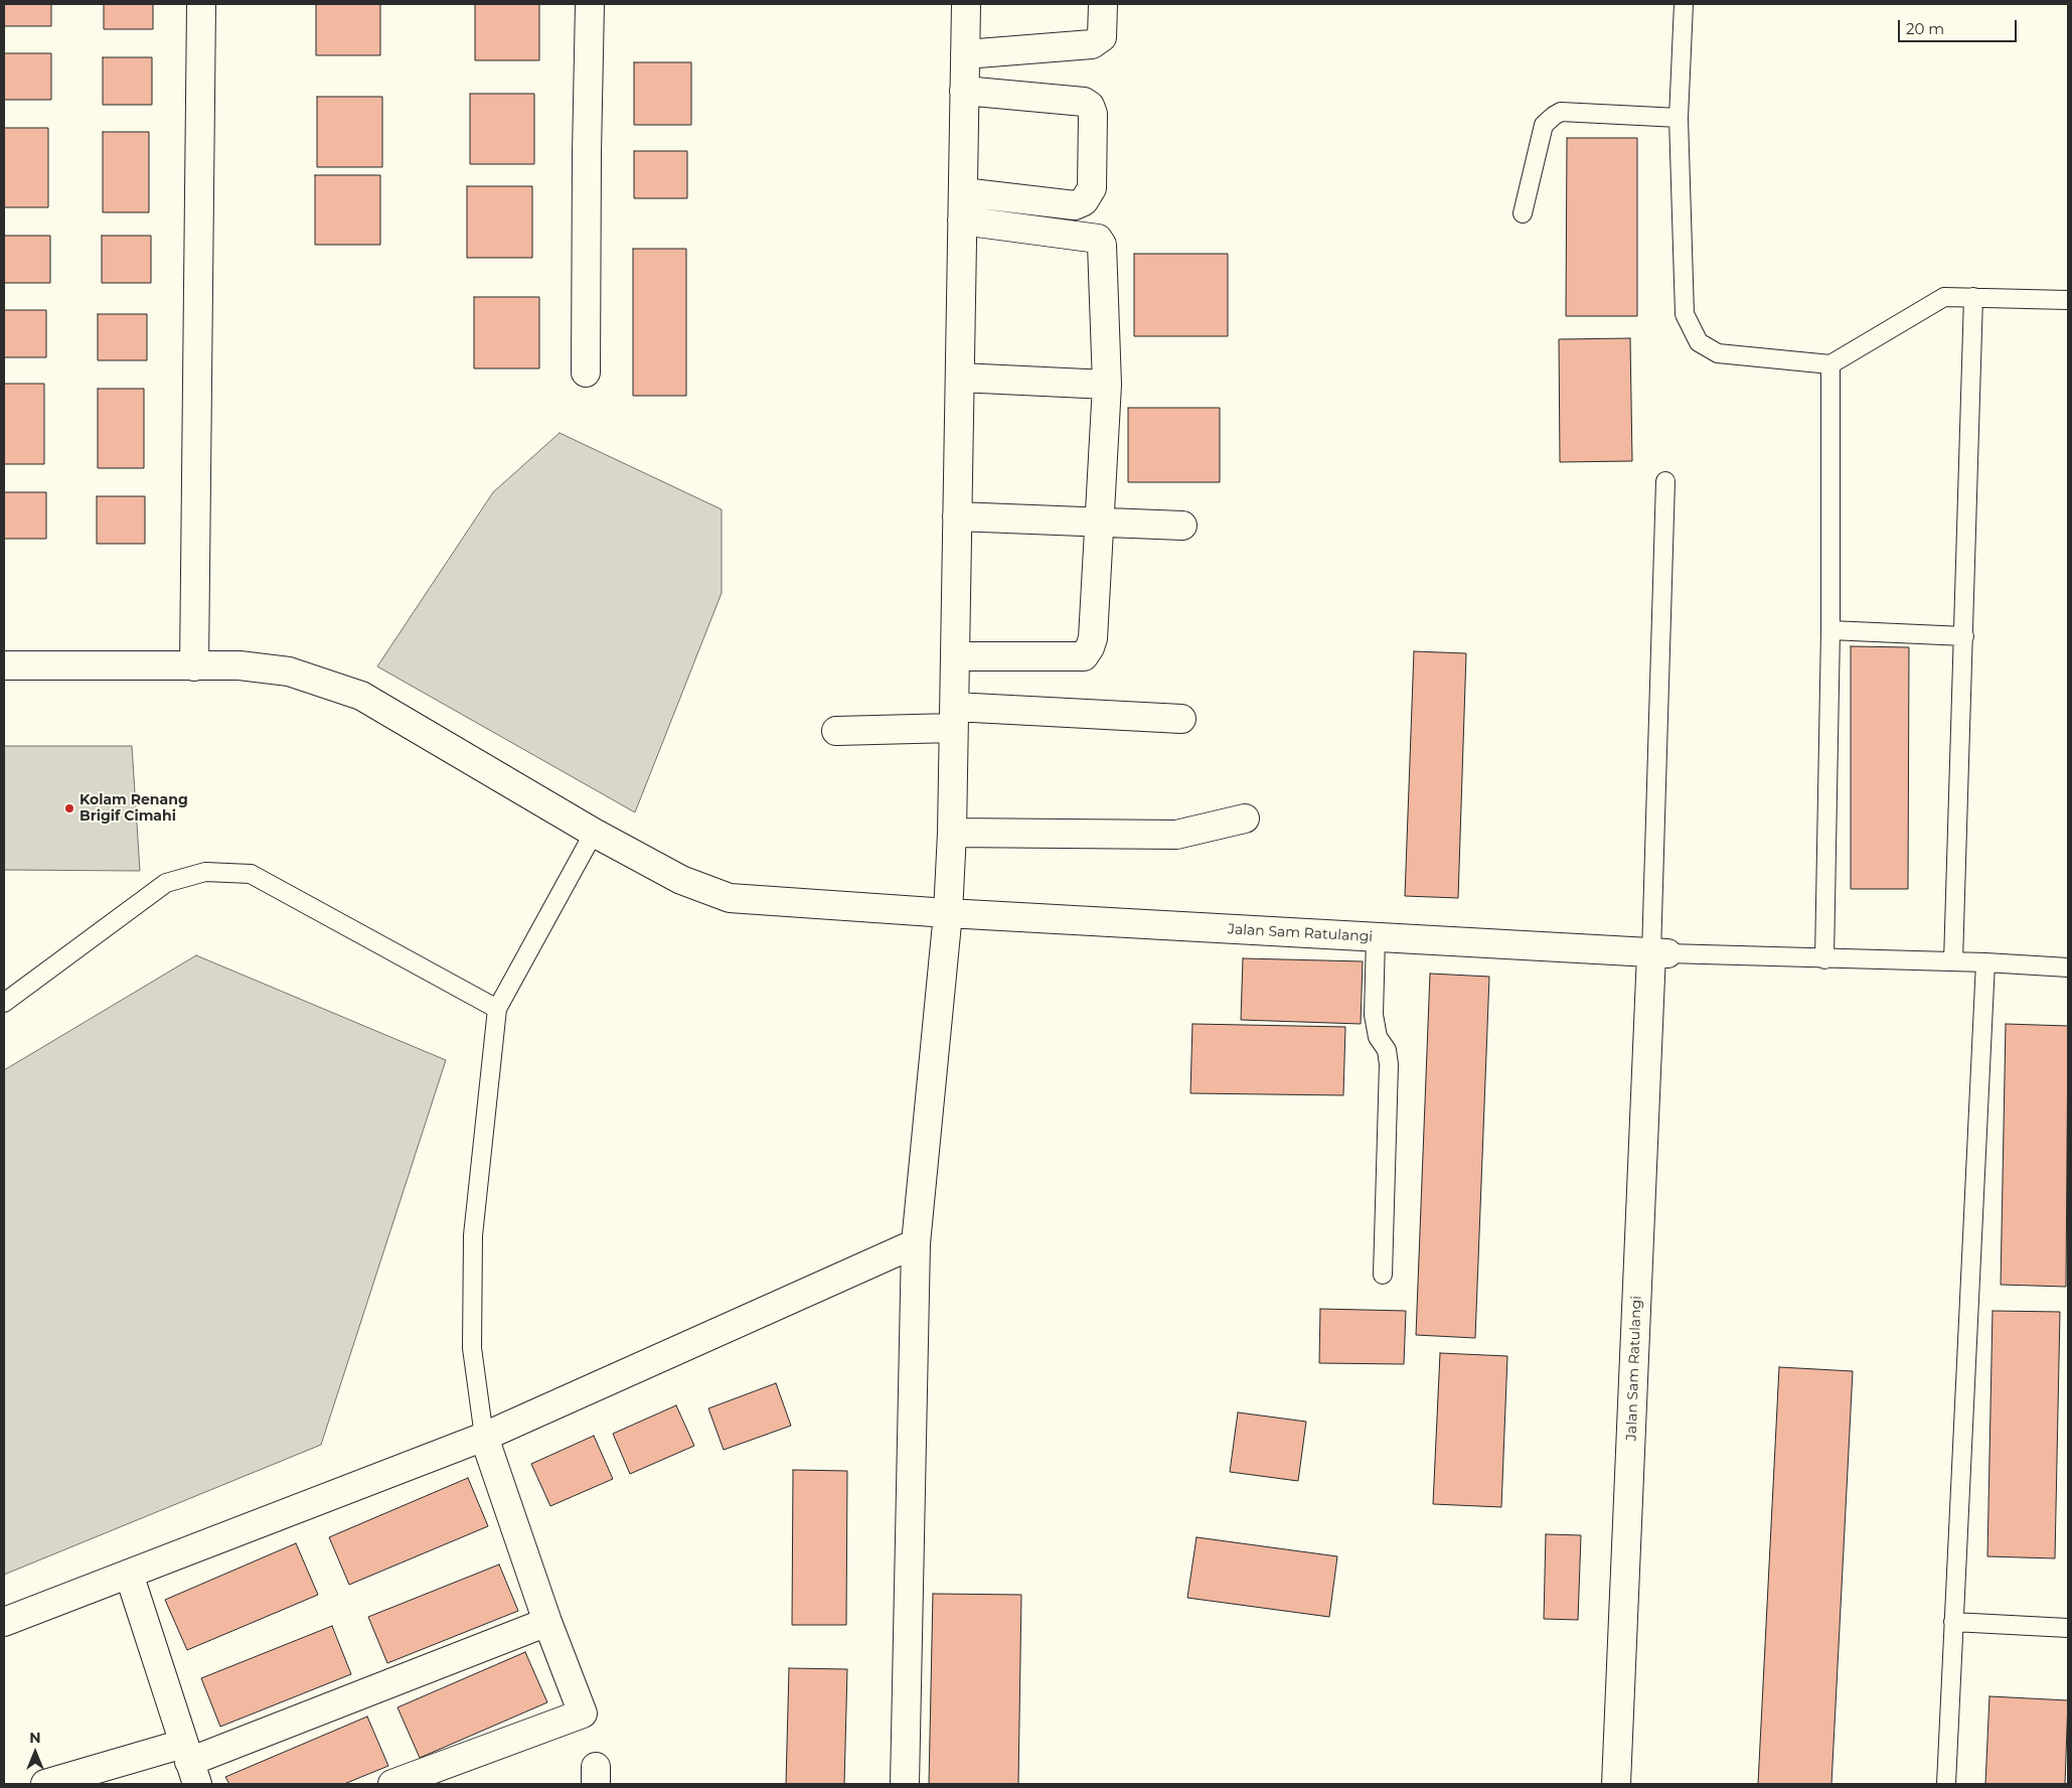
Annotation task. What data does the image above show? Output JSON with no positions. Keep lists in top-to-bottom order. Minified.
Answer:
{"streets":{"street":["Jalan Sam Ratulangi"]},"places":["Kolam Renang Brigif Cimahi"],"scale_bar":"20 m","north":"top"}
